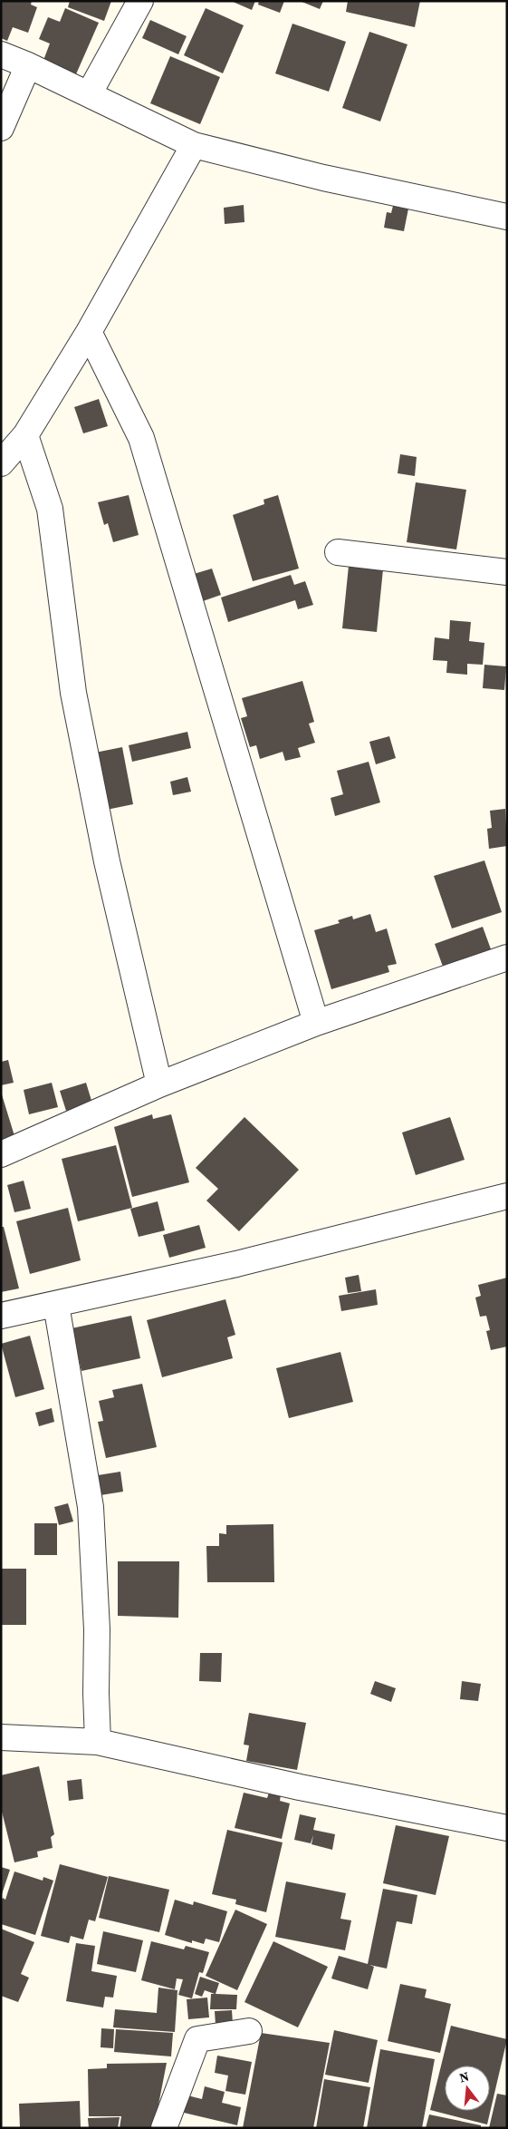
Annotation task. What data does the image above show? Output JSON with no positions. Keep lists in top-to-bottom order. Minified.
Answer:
{"north":"top"}
